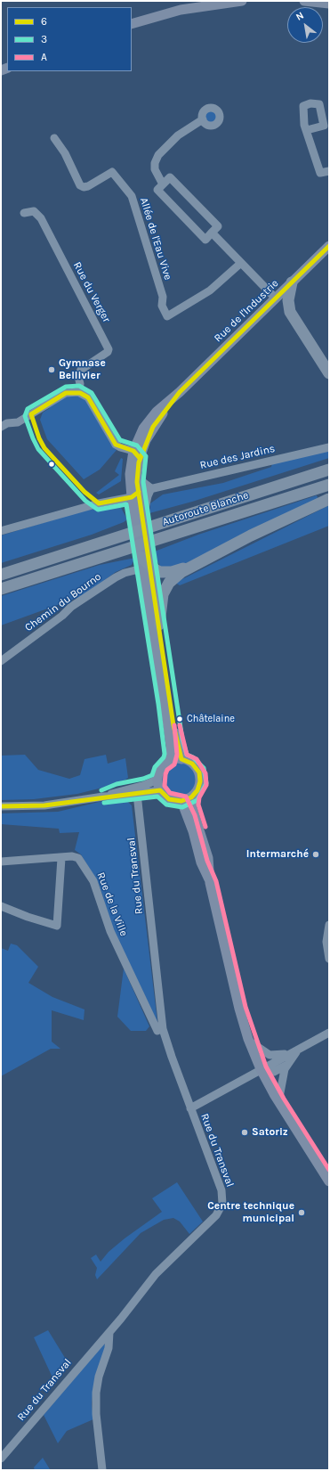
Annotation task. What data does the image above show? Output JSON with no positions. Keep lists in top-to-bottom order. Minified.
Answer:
{"streets":{"highway":["Autoroute Blanche"],"main road":["Rue de l'Industrie"],"street":["Allée de l'Eau Vive","Rue du Verger","Rue des Jardins","Chemin du Bourno","Rue du Transval","Rue de la Ville"]},"crossings":[["Rue de l'Industrie","Rue des Jardins"],["Rue de l'Industrie","Autoroute Blanche"],["Rue de l'Industrie","Chemin du Bourno"]],"places":["Gymnase Bellivier","Châtelaine","Intermarché","Satoriz","Centre technique municipal"],"lines":["transit line 6","transit line 3","transit line A"],"legend":["6","3","A"],"north":"top left"}
